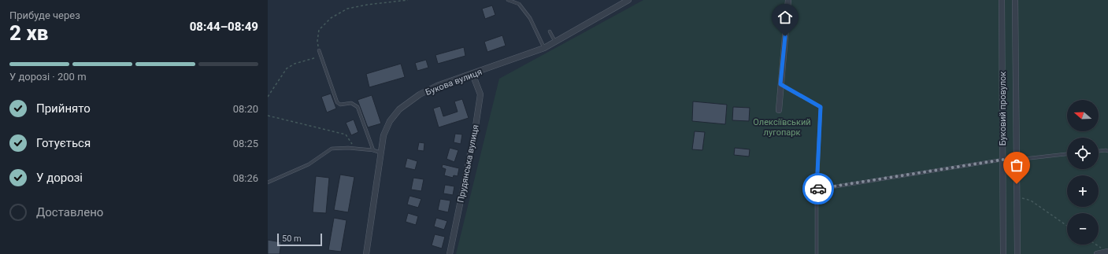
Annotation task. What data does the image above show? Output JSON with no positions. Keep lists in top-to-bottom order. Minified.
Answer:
{"streets":{"street":["Букова вулиця","Буковий провулок","Прудянська вулиця"]},"crossings":[["Букова вулиця","Прудянська вулиця"]],"parks":["Олексіївський лугопарк"],"scale_bar":"50 m","north":"left","page":{"heading":["2 хв","Прибуде через","08:44–08:49"],"bar":"У дорозі · 200 m","list":[["Прийнято","08:20"],["Готується","08:25"],["У дорозі","08:26"],"Доставлено"],"map_buttons":["+","−"],"scale":"50 m"}}
